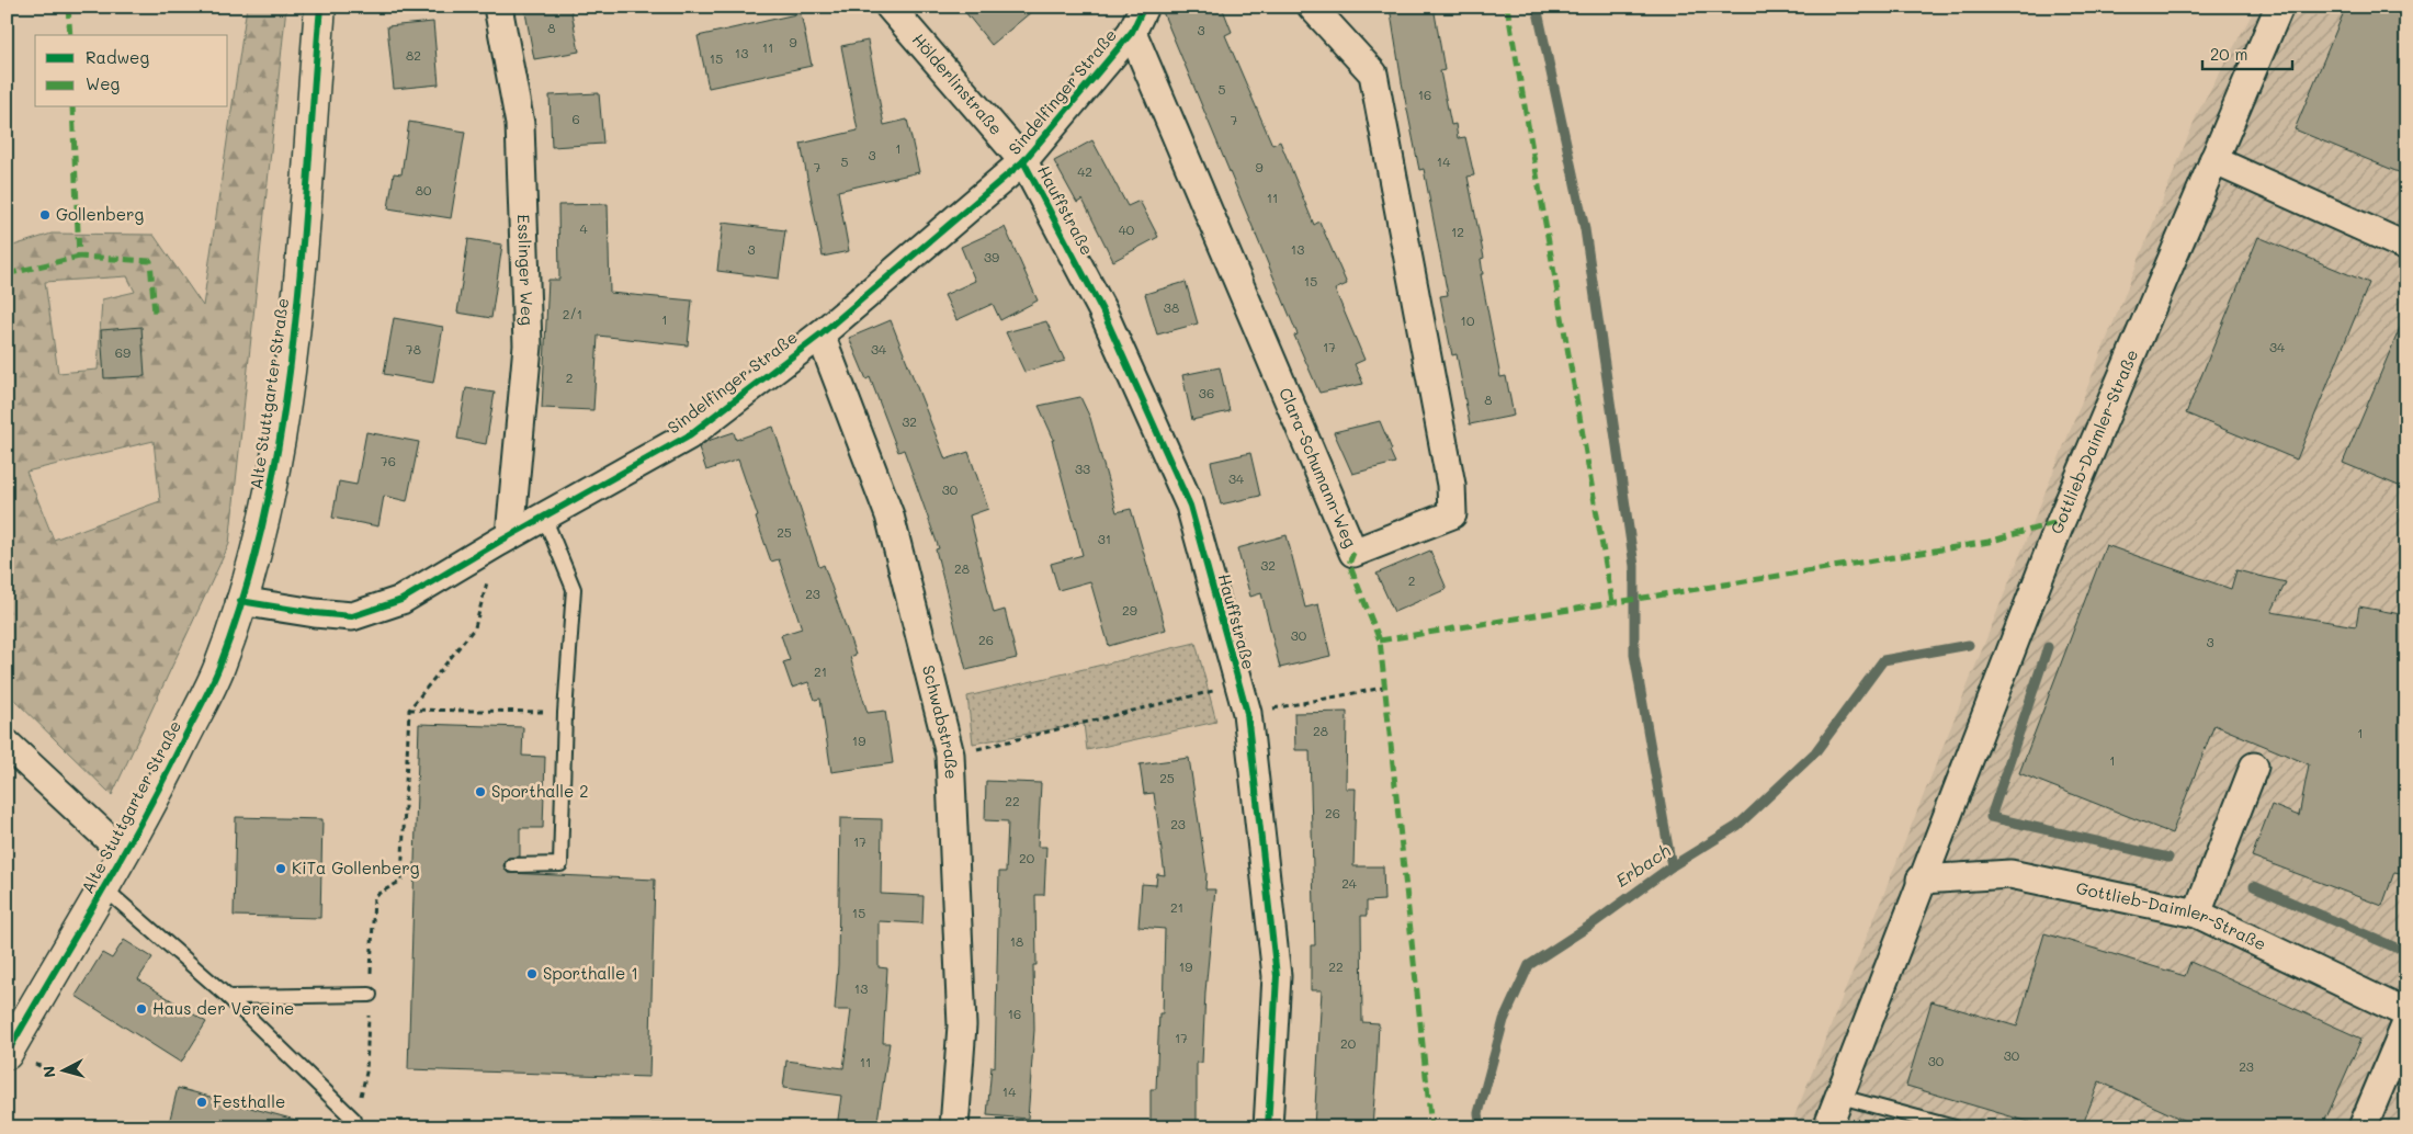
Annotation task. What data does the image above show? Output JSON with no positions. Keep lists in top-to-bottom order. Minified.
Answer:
{"streets":{"street":["Hölderlinstraße","Sindelfinger Straße","Hauffstraße","Esslinger Weg","Alte Stuttgarter Straße","Gottlieb-Daimler-Straße","Clara-Schumann-Weg","Schwabstraße"]},"crossings":[["Hölderlinstraße","Sindelfinger Straße"],["Hölderlinstraße","Hauffstraße"],["Sindelfinger Straße","Hauffstraße"],["Sindelfinger Straße","Esslinger Weg"],["Sindelfinger Straße","Alte Stuttgarter Straße"],["Sindelfinger Straße","Clara-Schumann-Weg"],["Sindelfinger Straße","Schwabstraße"]],"water":["Erbach"],"places":["Gollenberg","Sporthalle 2","KiTa Gollenberg","Sporthalle 1","Haus der Vereine","Festhalle"],"house_numbers":["8","3","9","11","13","82","15","5","16","6","7","1","3","5","14","7","9","42","80","11","4","40","12","3","13","39","15","38","2/1","1","10","17","34","78","34","69","2","36","8","32","76","33","34","30","25","31","32","28","2","23","29","30","26","3","21","28","1","19","1","25","22","26","23","17","20","24","21","15","18","19","22","13","16","17","20","30","30","11","23","14"],"legend":["Radweg","Weg"],"scale_bar":"20 m","north":"left"}
